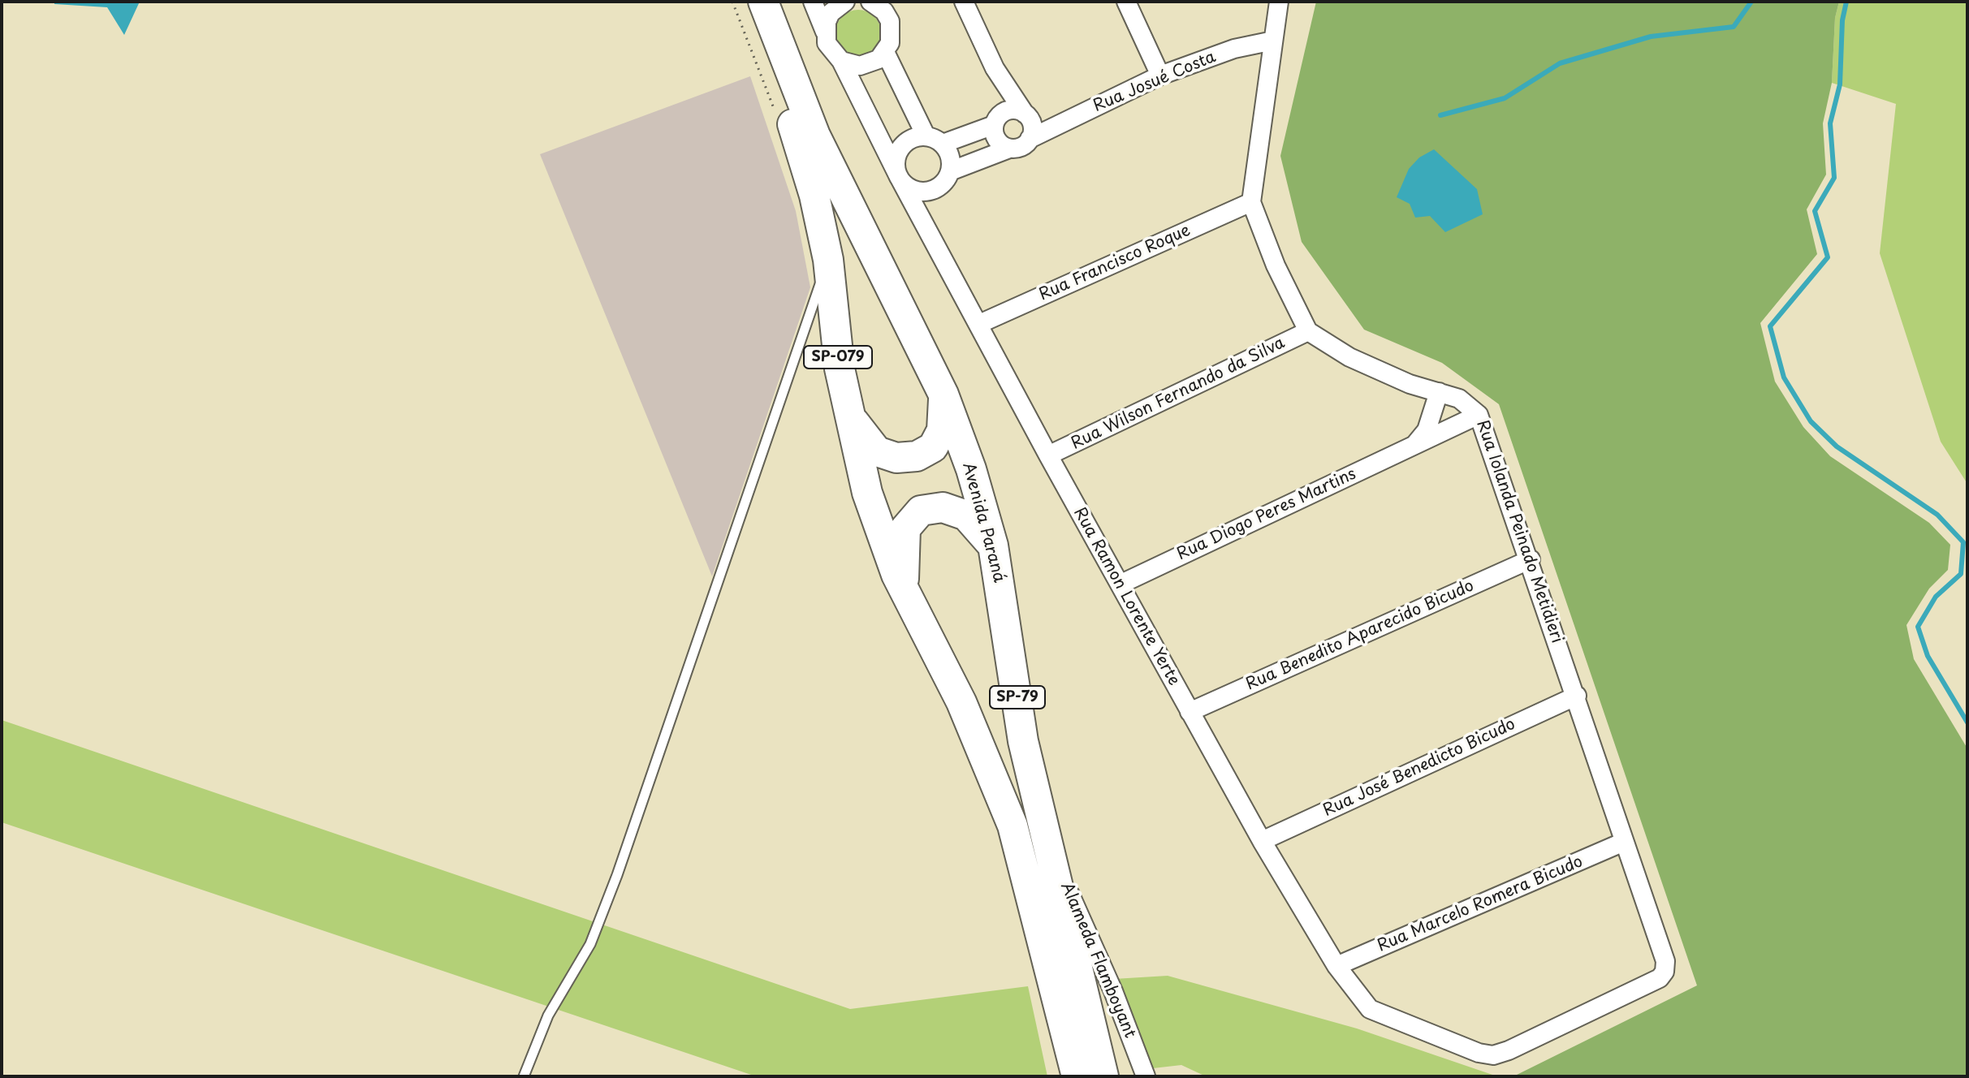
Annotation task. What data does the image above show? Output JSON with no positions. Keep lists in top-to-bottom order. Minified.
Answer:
{"streets":{"main road":["SP-079","Avenida Paraná","SP-79"],"street":["Rua Josué Costa","Rua Francisco Roque","Rua Wilson Fernando da Silva","Rua Diogo Peres Martins","Rua Iolanda Peinado Metidieri","Rua Ramon Lorente Yerte","Rua Benedito Aparecido Bicudo","Rua José Benedicto Bicudo","Rua Marcelo Romera Bicudo","Alameda Flamboyant"]},"crossings":[["Rua Francisco Roque","Rua Ramon Lorente Yerte"],["SP-079","SP-79"],["Rua Wilson Fernando da Silva","Rua Iolanda Peinado Metidieri"],["Rua Wilson Fernando da Silva","Rua Ramon Lorente Yerte"],["Rua Diogo Peres Martins","Rua Iolanda Peinado Metidieri"],["Rua Diogo Peres Martins","Rua Ramon Lorente Yerte"],["Avenida Paraná","Alameda Flamboyant"],["Rua Iolanda Peinado Metidieri","Rua Ramon Lorente Yerte"],["Rua Iolanda Peinado Metidieri","Rua Benedito Aparecido Bicudo"],["Rua Iolanda Peinado Metidieri","Rua José Benedicto Bicudo"],["Rua Iolanda Peinado Metidieri","Rua Marcelo Romera Bicudo"],["Rua Ramon Lorente Yerte","Rua Benedito Aparecido Bicudo"],["Rua Ramon Lorente Yerte","Rua José Benedicto Bicudo"],["Rua Ramon Lorente Yerte","Rua Marcelo Romera Bicudo"]]}
